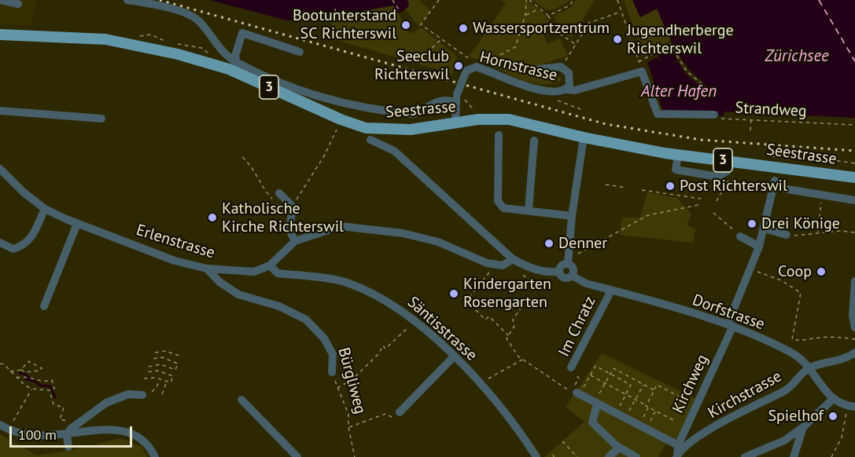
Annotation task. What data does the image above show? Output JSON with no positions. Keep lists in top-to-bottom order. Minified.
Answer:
{"streets":{"main road":["3","Seestrasse"],"street":["Hornstrasse","Erlenstrasse","Dorfstrasse","Im Chratz","Säntisstrasse","Bürgliweg","Kirchweg","Kirchstrasse"],"path":["Strandweg"]},"crossings":[["Hornstrasse","Seestrasse"],["Erlenstrasse","Säntisstrasse"],["Erlenstrasse","Bürgliweg"],["Dorfstrasse","Im Chratz"],["Dorfstrasse","Kirchweg"],["Dorfstrasse","Kirchstrasse"],["Kirchweg","Kirchstrasse"]],"water":["Zürichsee","Alter Hafen"],"places":["Bootunterstand SC Richterswil","Wassersportzentrum","Jugendherberge Richterswil","Seeclub Richterswil","Post Richterswil","Katholische Kirche Richterswil","Drei Könige","Denner","Coop","Kindergarten Rosengarten","Spielhof"],"scale_bar":"100 m"}
